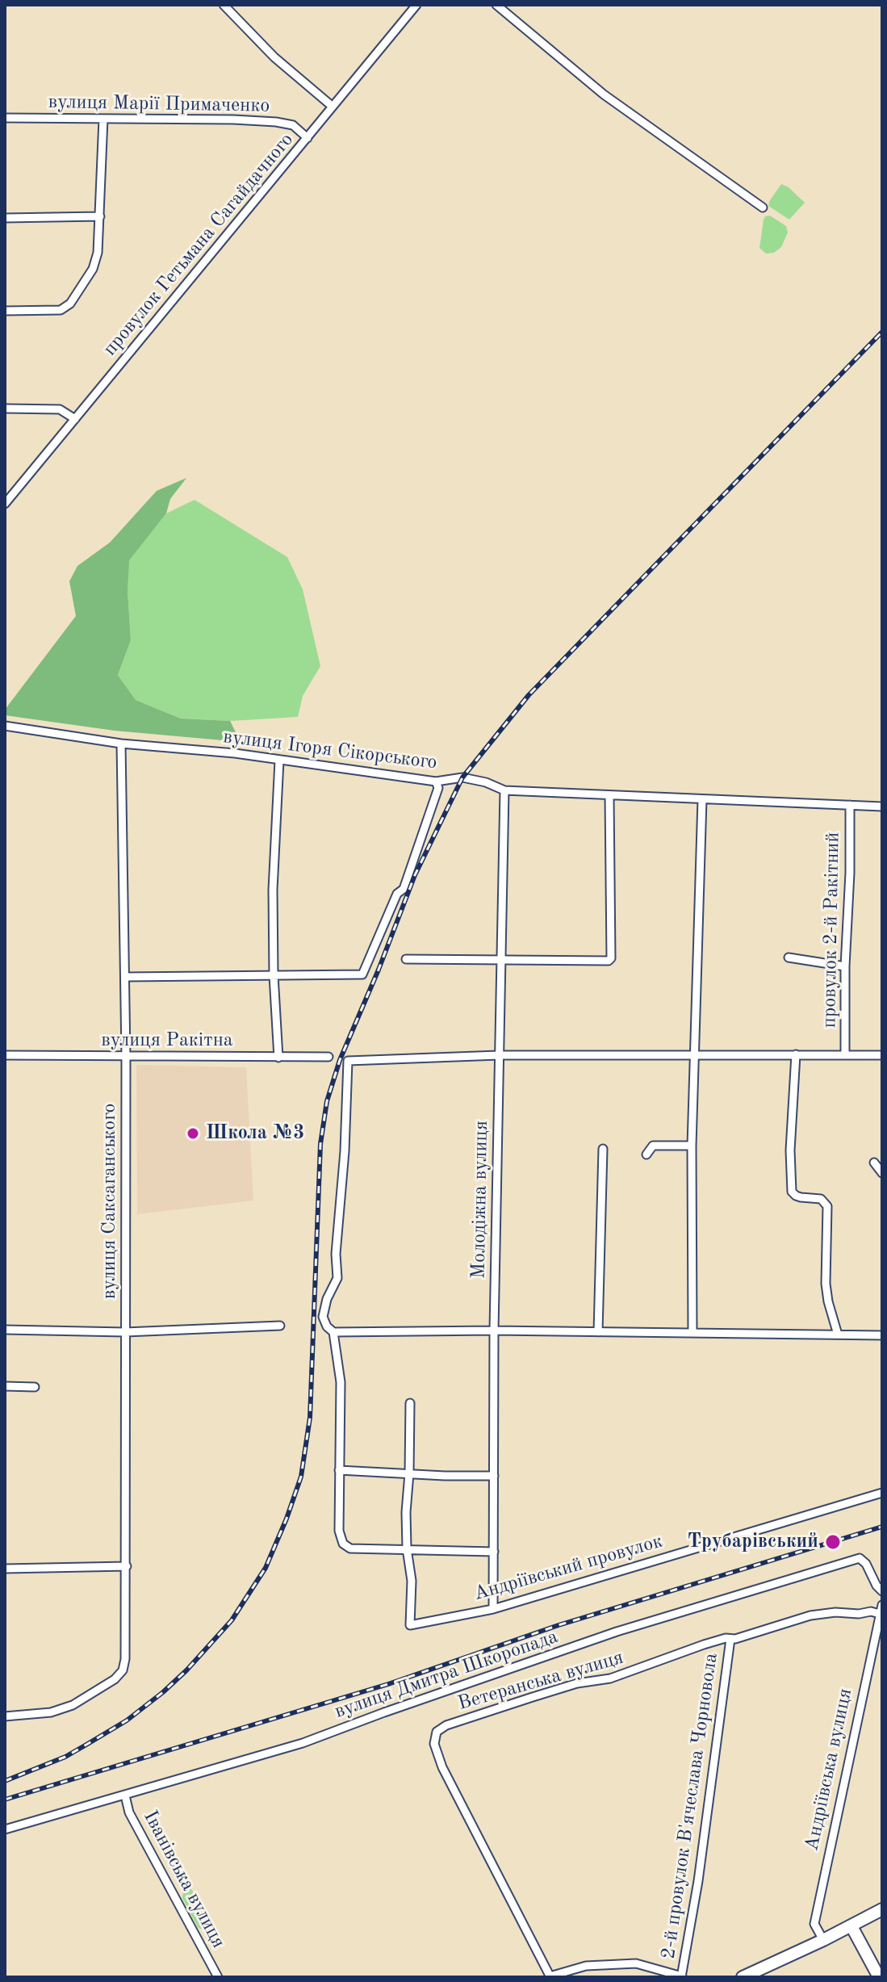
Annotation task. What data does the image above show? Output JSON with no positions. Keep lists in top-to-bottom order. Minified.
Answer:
{"streets":{"street":["вулиця Марії Примаченко","провулок Гетьмана Сагайдачного","вулиця Ігоря Сікорського","провулок 2-й Ракітний","вулиця Ракітна","Молодіжна вулиця","вулиця Саксаганського","Андріївський провулок","вулиця Дмитра Шкоропада","Ветеранська вулиця","Андріївська вулиця","2-й провулок В'ячеслава Чорновола","Іванівська вулиця"]},"crossings":[["вулиця Марії Примаченко","провулок Гетьмана Сагайдачного"],["вулиця Ігоря Сікорського","провулок 2-й Ракітний"],["вулиця Ігоря Сікорського","Молодіжна вулиця"],["вулиця Ігоря Сікорського","вулиця Саксаганського"],["вулиця Ракітна","вулиця Саксаганського"],["Молодіжна вулиця","Андріївський провулок"],["вулиця Дмитра Шкоропада","Іванівська вулиця"],["Ветеранська вулиця","Андріївська вулиця"],["Ветеранська вулиця","2-й провулок В'ячеслава Чорновола"]],"places":["Школа №3","Трубарівський"]}
